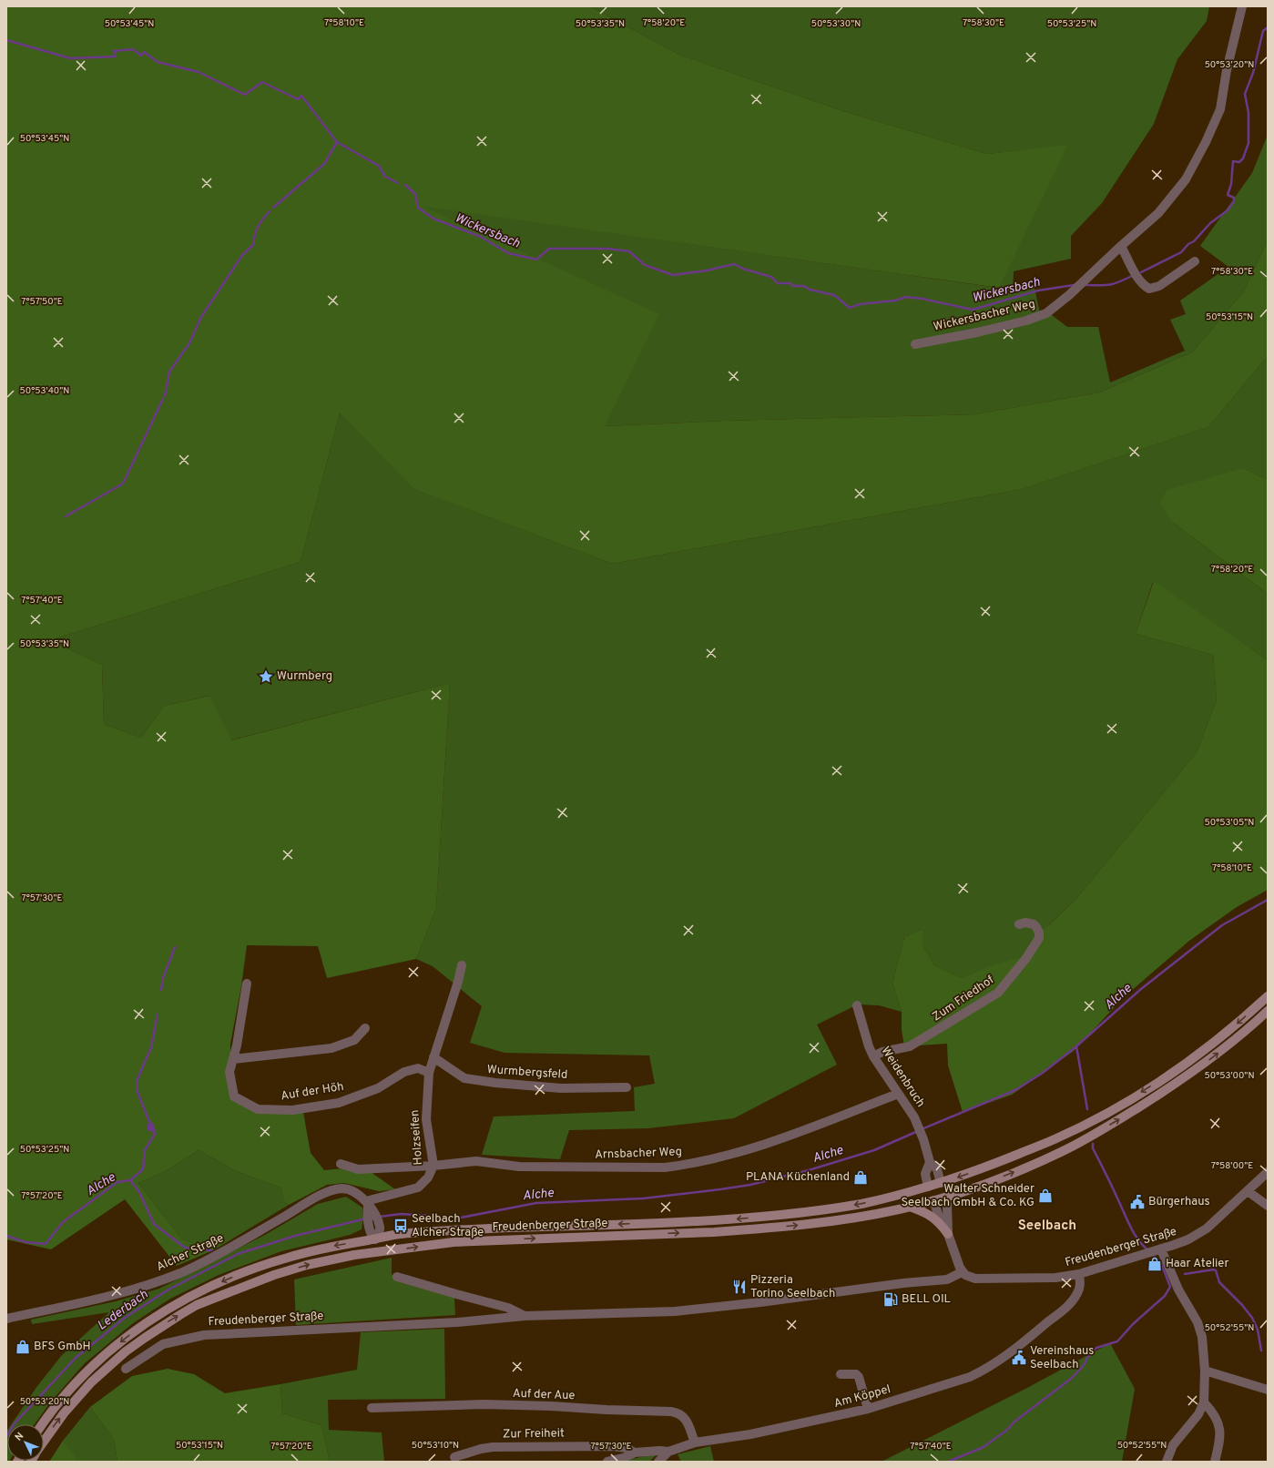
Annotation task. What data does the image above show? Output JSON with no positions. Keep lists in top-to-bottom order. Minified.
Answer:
{"streets":{"main road":["Freudenberger Straße"],"street":["Wickersbacher Weg","Zum Friedhof","Wurmbergsfeld","Weidenbruch","Auf der Höh","Holzseifen","Arnsbacher Weg","Alcher Straße","Auf der Aue","Am Köppel","Zur Freiheit"]},"crossings":[["Zum Friedhof","Weidenbruch"],["Wurmbergsfeld","Holzseifen"],["Weidenbruch","Arnsbacher Weg"],["Weidenbruch","Freudenberger Straße"],["Auf der Höh","Holzseifen"],["Holzseifen","Arnsbacher Weg"],["Holzseifen","Alcher Straße"],["Freudenberger Straße","Am Köppel"],["Auf der Aue","Am Köppel"],["Am Köppel","Zur Freiheit"]],"districts":["Seelbach"],"water":["Wickersbach","Alche","Lederbach"],"places":{"place":["Wurmberg"],"shop":["PLANA Küchenland","Walter Schneider Seelbach GmbH & Co. KG","Haar Atelier","BFS GmbH"],"public building":["Bürgerhaus","Vereinshaus Seelbach"],"bus stop":["Seelbach Alcher Straße"],"restaurant":["Pizzeria Torino Seelbach"],"fuel station":["BELL OIL"]},"north":"top left","coordinates":["7°58'10\"E","7°58'20\"E","7°58'30\"E","50°53'45\"N","50°53'35\"N","50°53'30\"N","50°53'25\"N","50°53'20\"N","7°57'50\"E","50°53'15\"N","50°53'40\"N","7°57'40\"E","50°53'05\"N","7°57'30\"E","50°53'00\"N","7°58'00\"E","7°57'20\"E","50°52'55\"N","50°53'10\"N"]}
